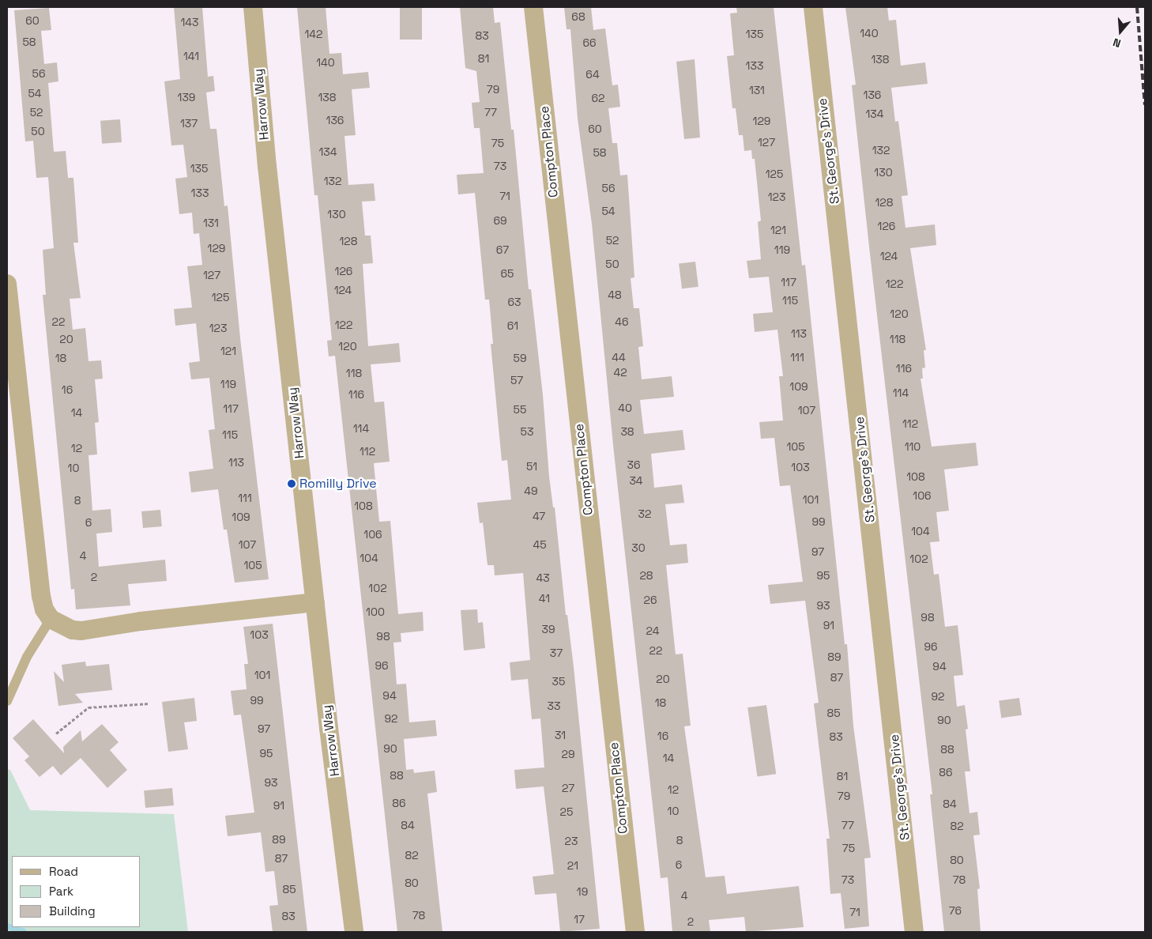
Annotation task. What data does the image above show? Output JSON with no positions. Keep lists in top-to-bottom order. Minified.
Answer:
{"streets":{"street":["Harrow Way","St. George's Drive","Compton Place"]},"places":["Romilly Drive"],"house_numbers":["68","60","143","140","142","135","83","58","66","141","81","138","140","133","56","64","79","131","54","136","139","138","62","52","77","134","136","129","137","60","50","127","75","132","134","58","73","135","130","125","132","56","133","71","123","128","54","130","69","131","126","121","52","128","129","67","119","124","50","126","65","127","117","122","124","48","125","115","63","120","22","46","122","61","123","113","20","118","120","121","44","111","18","59","116","42","118","57","119","109","16","114","116","40","117","55","107","14","112","114","53","38","115","105","110","12","112","113","36","51","103","10","108","34","49","106","111","101","8","108","32","47","109","99","6","104","106","107","45","30","97","4","104","102","105","28","95","2","43","102","41","26","93","100","98","91","39","24","103","98","96","22","37","89","96","94","101","87","20","35","94","92","99","18","33","85","92","90","97","31","16","83","90","88","95","29","14","86","88","81","93","27","12","79","86","84","91","10","25","84","77","82","89","8","23","75","82","87","80","6","21","73","78","80","85","19","4","76","71","78","83","17","2"],"legend":["Road","Park","Building"],"north":"bottom"}
